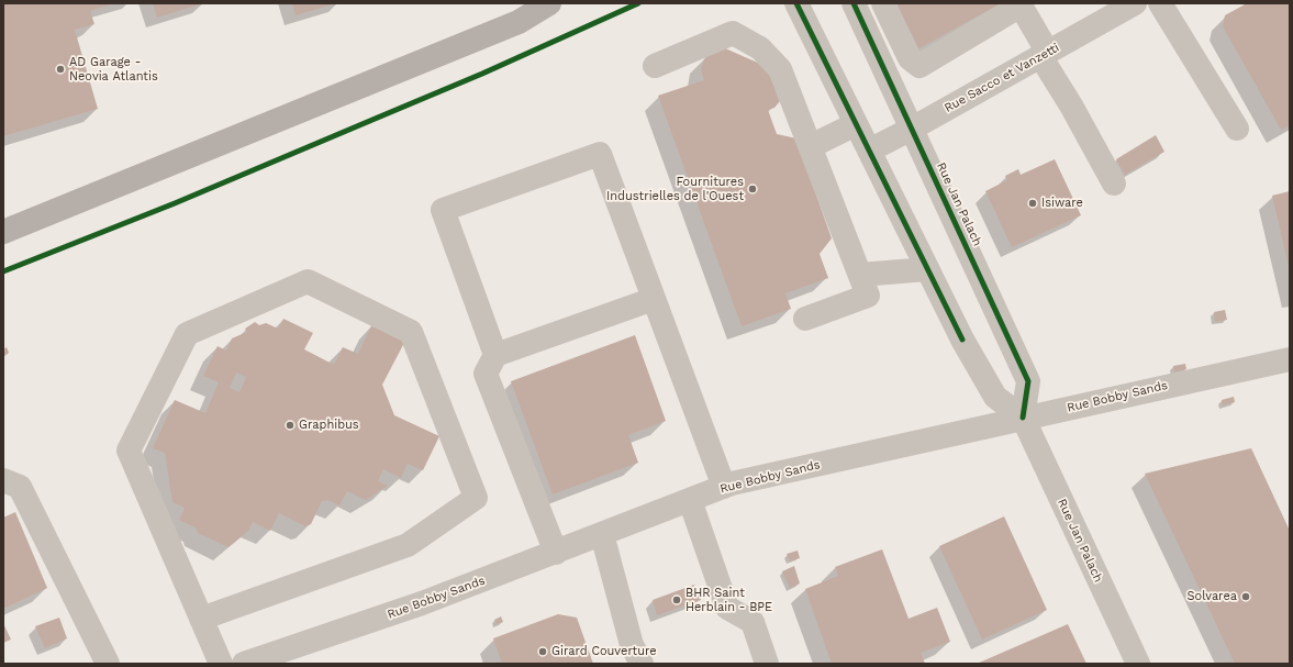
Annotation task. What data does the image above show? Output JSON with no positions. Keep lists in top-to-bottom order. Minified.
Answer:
{"streets":{"street":["Rue Sacco et Vanzetti","Rue Jan Palach","Rue Bobby Sands"]},"crossings":[["Rue Sacco et Vanzetti","Rue Jan Palach"],["Rue Jan Palach","Rue Bobby Sands"]],"places":["AD Garage - Neovia Atlantis","Fournitures Industrielles de l'Ouest","Isiware","Graphibus","Solvarea","BHR Saint Herblain - BPE","Girard Couverture"]}
